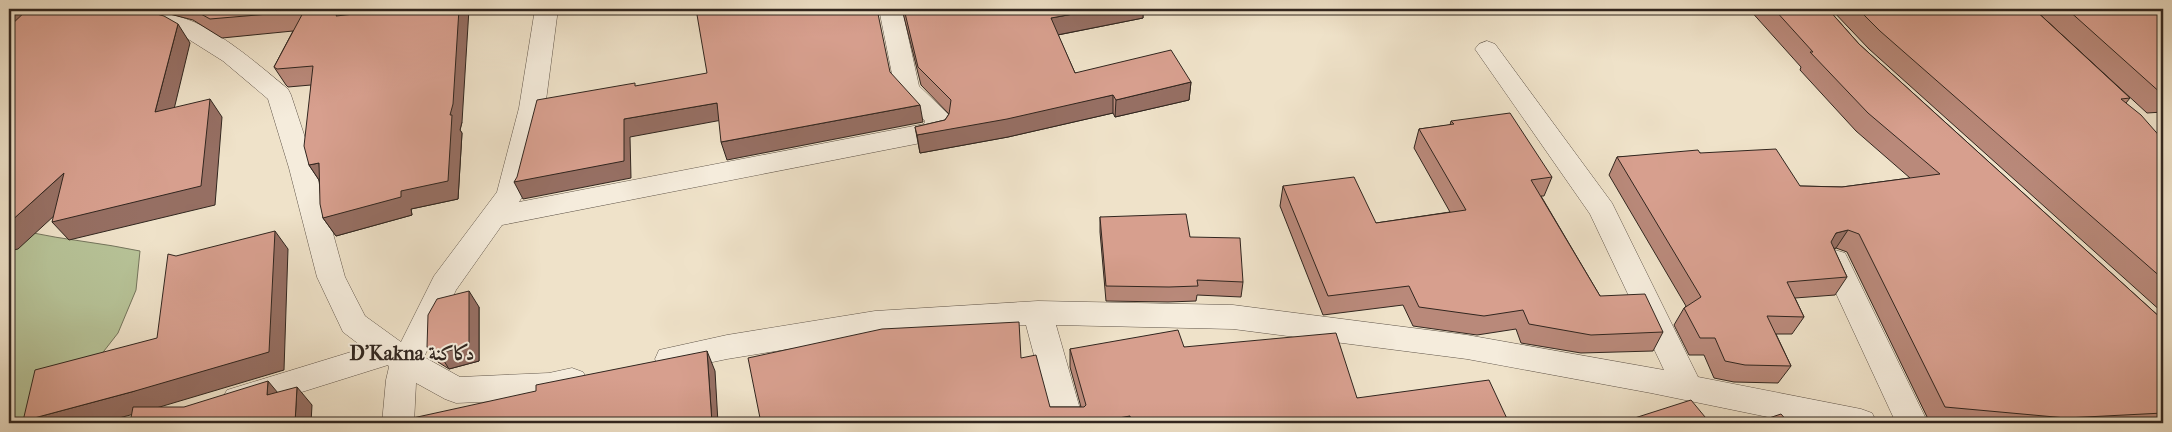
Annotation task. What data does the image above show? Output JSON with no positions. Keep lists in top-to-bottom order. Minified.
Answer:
{"districts":["D'Kakna دكاكنة"]}
